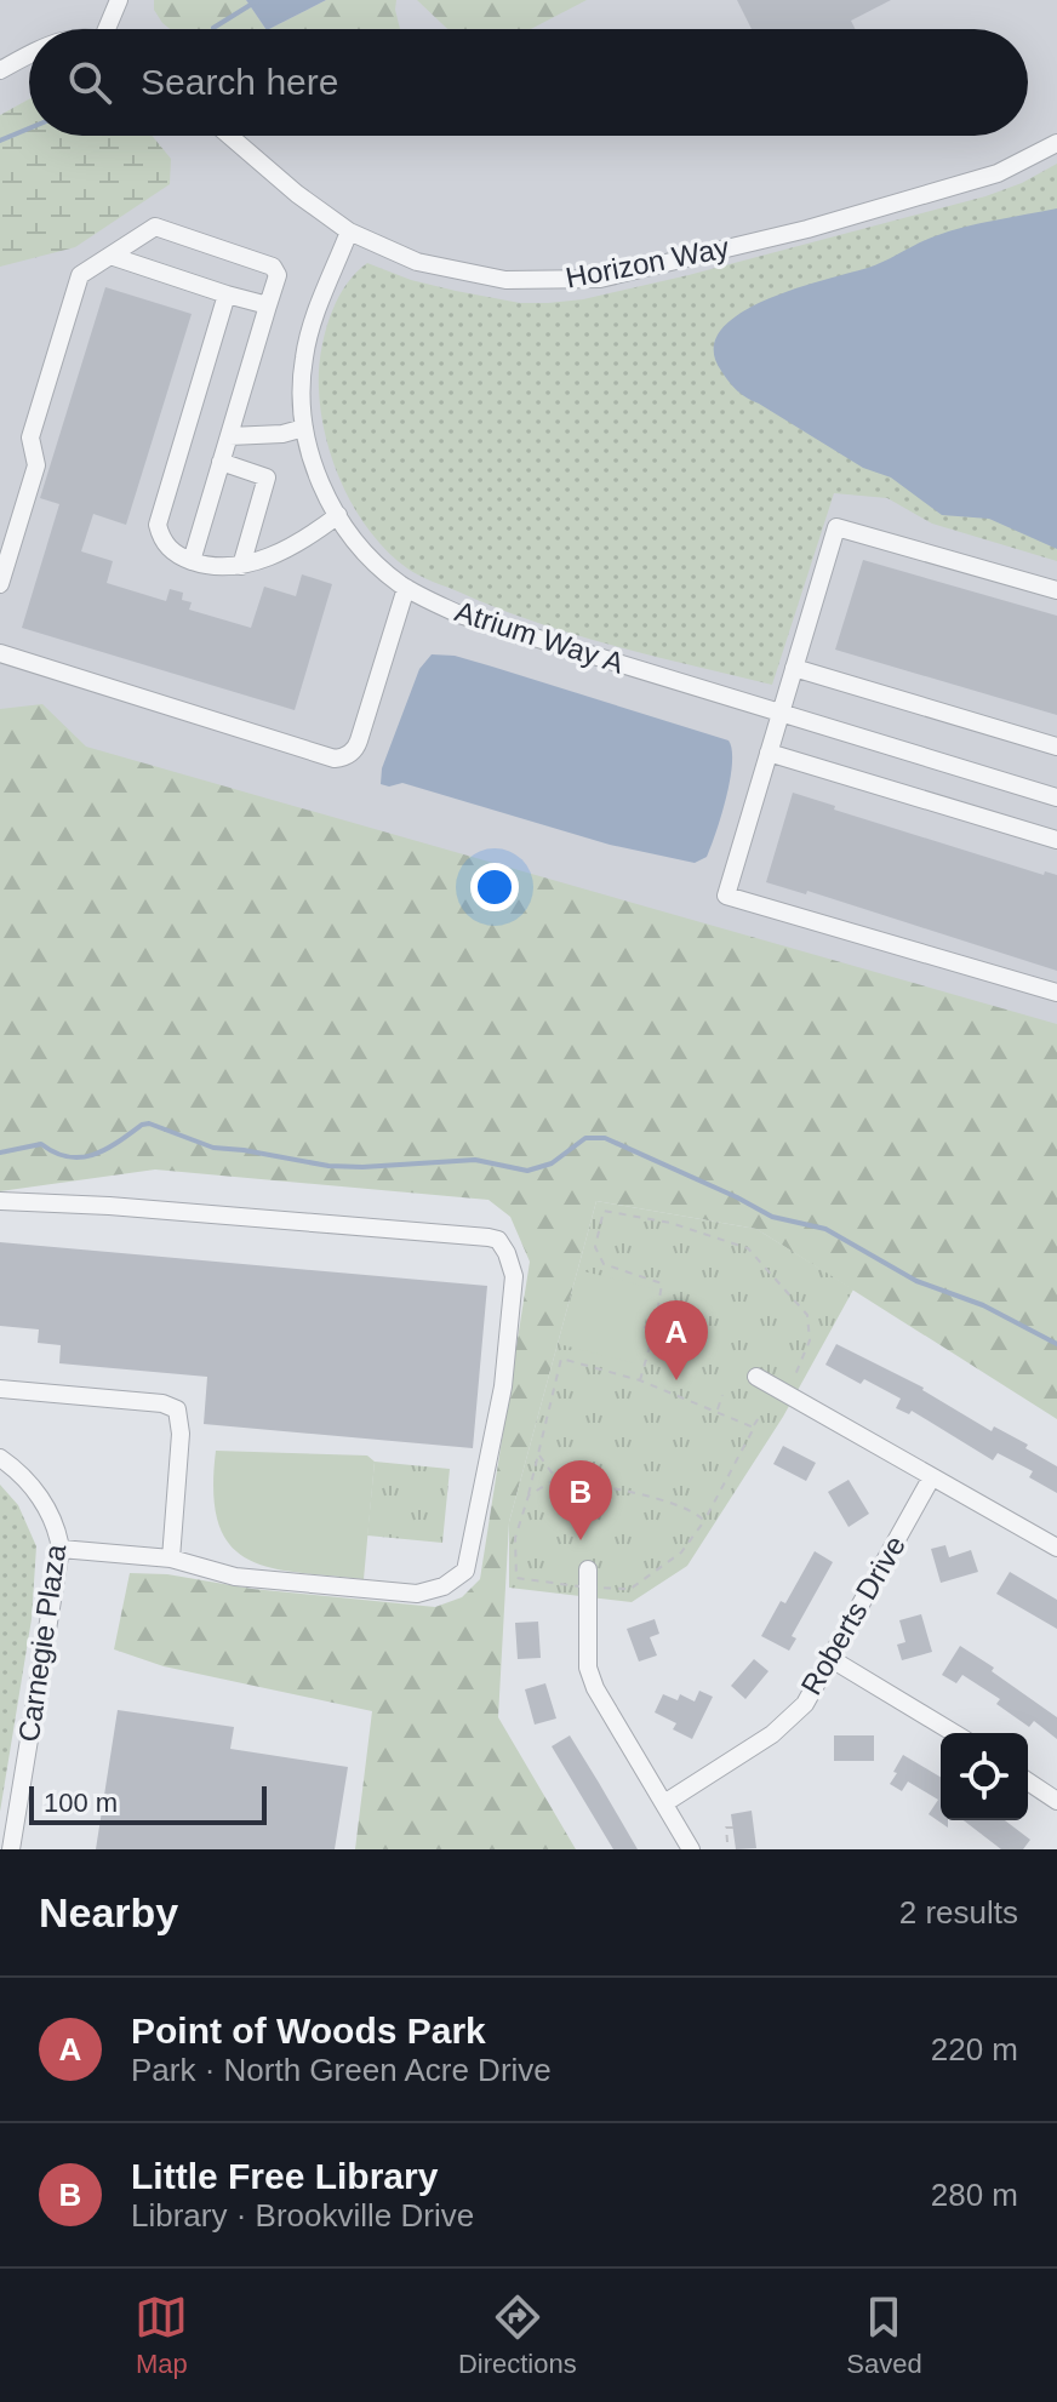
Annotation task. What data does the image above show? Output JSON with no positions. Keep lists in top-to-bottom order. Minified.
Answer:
{"streets":{"street":["Horizon Way","Atrium Way A","Roberts Drive","Carnegie Plaza"]},"crossings":[["Horizon Way","Atrium Way A"]],"scale_bar":"100 m","page":{"search":"Search here","pins":["A","B"],"scale":"100 m","heading":["Nearby","2 results"],"list":[{"mark":"A","name":"Point of Woods Park","note":"Park · North Green Acre Drive","value":"220 m"},{"mark":"B","name":"Little Free Library","note":"Library · Brookville Drive","value":"280 m"}],"nav":["Map","Directions","Saved"]}}
